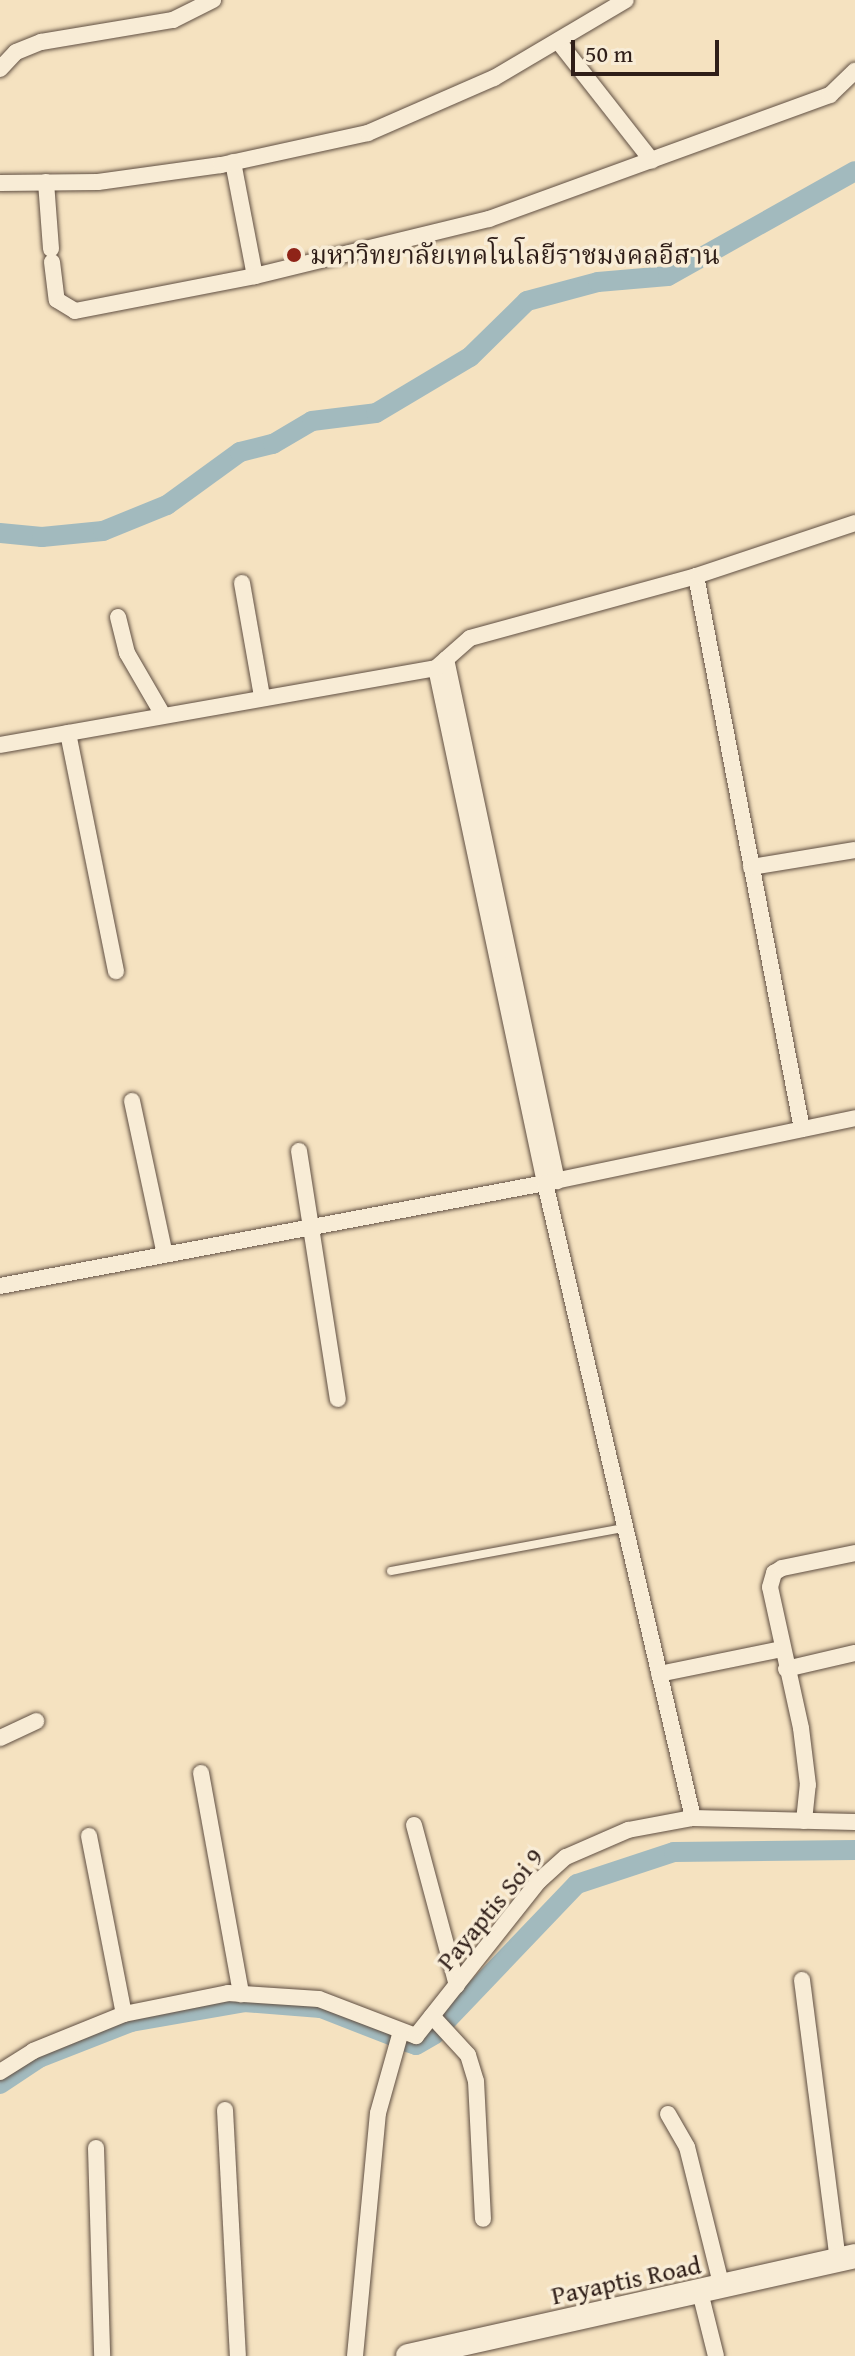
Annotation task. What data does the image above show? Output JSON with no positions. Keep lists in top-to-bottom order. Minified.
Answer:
{"streets":{"street":["Payaptis Soi 9","Payaptis Road"]},"places":["มหาวิทยาลัยเทคโนโลยีราชมงคลอีสาน"],"scale_bar":"50 m"}
